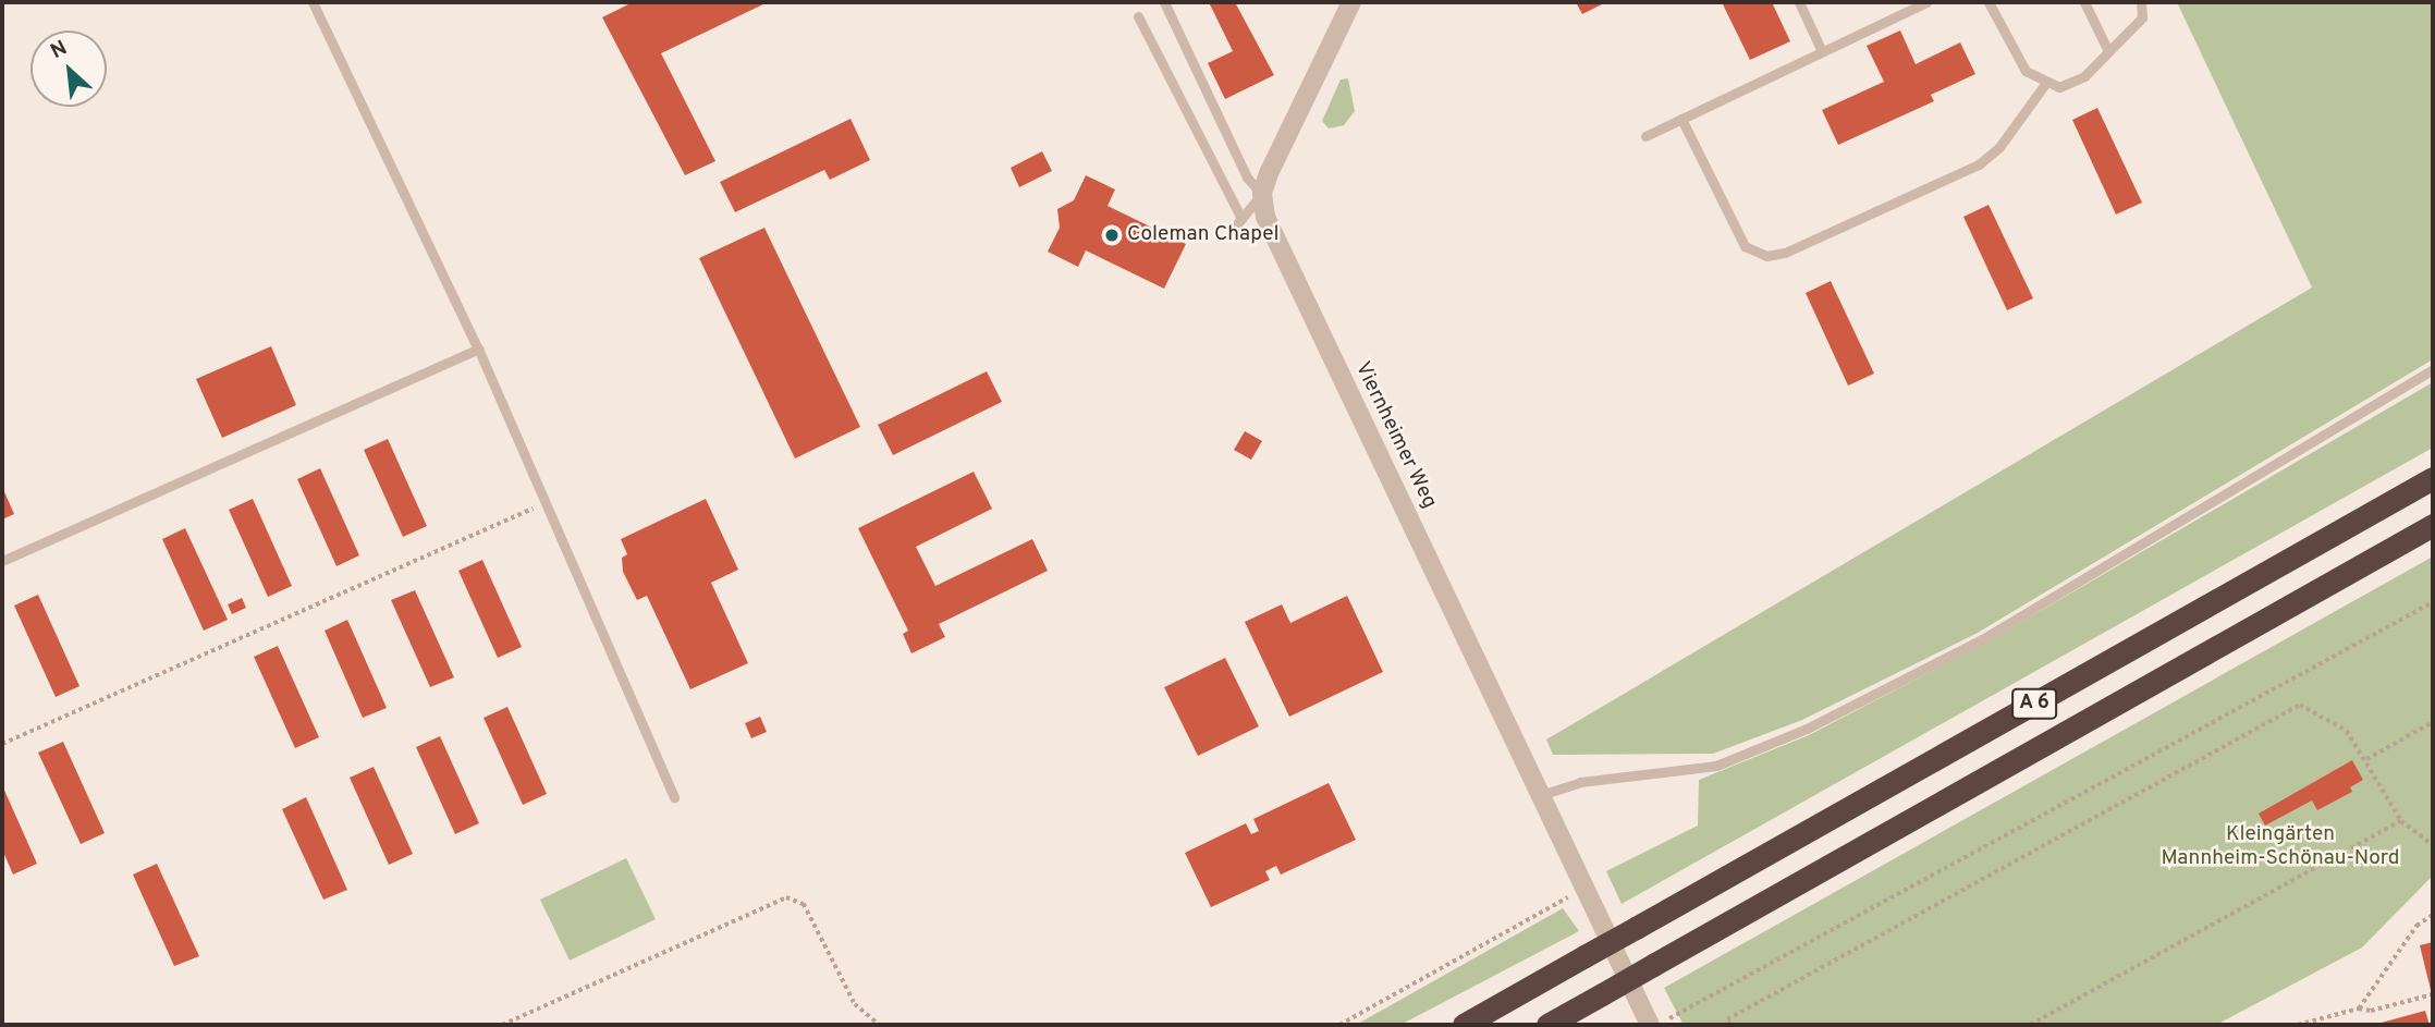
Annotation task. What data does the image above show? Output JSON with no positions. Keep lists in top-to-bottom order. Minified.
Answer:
{"streets":{"highway":["A 6"],"street":["Viernheimer Weg"]},"parks":["Kleingärten Mannheim-Schönau-Nord"],"places":["Coleman Chapel"],"north":"top left"}
